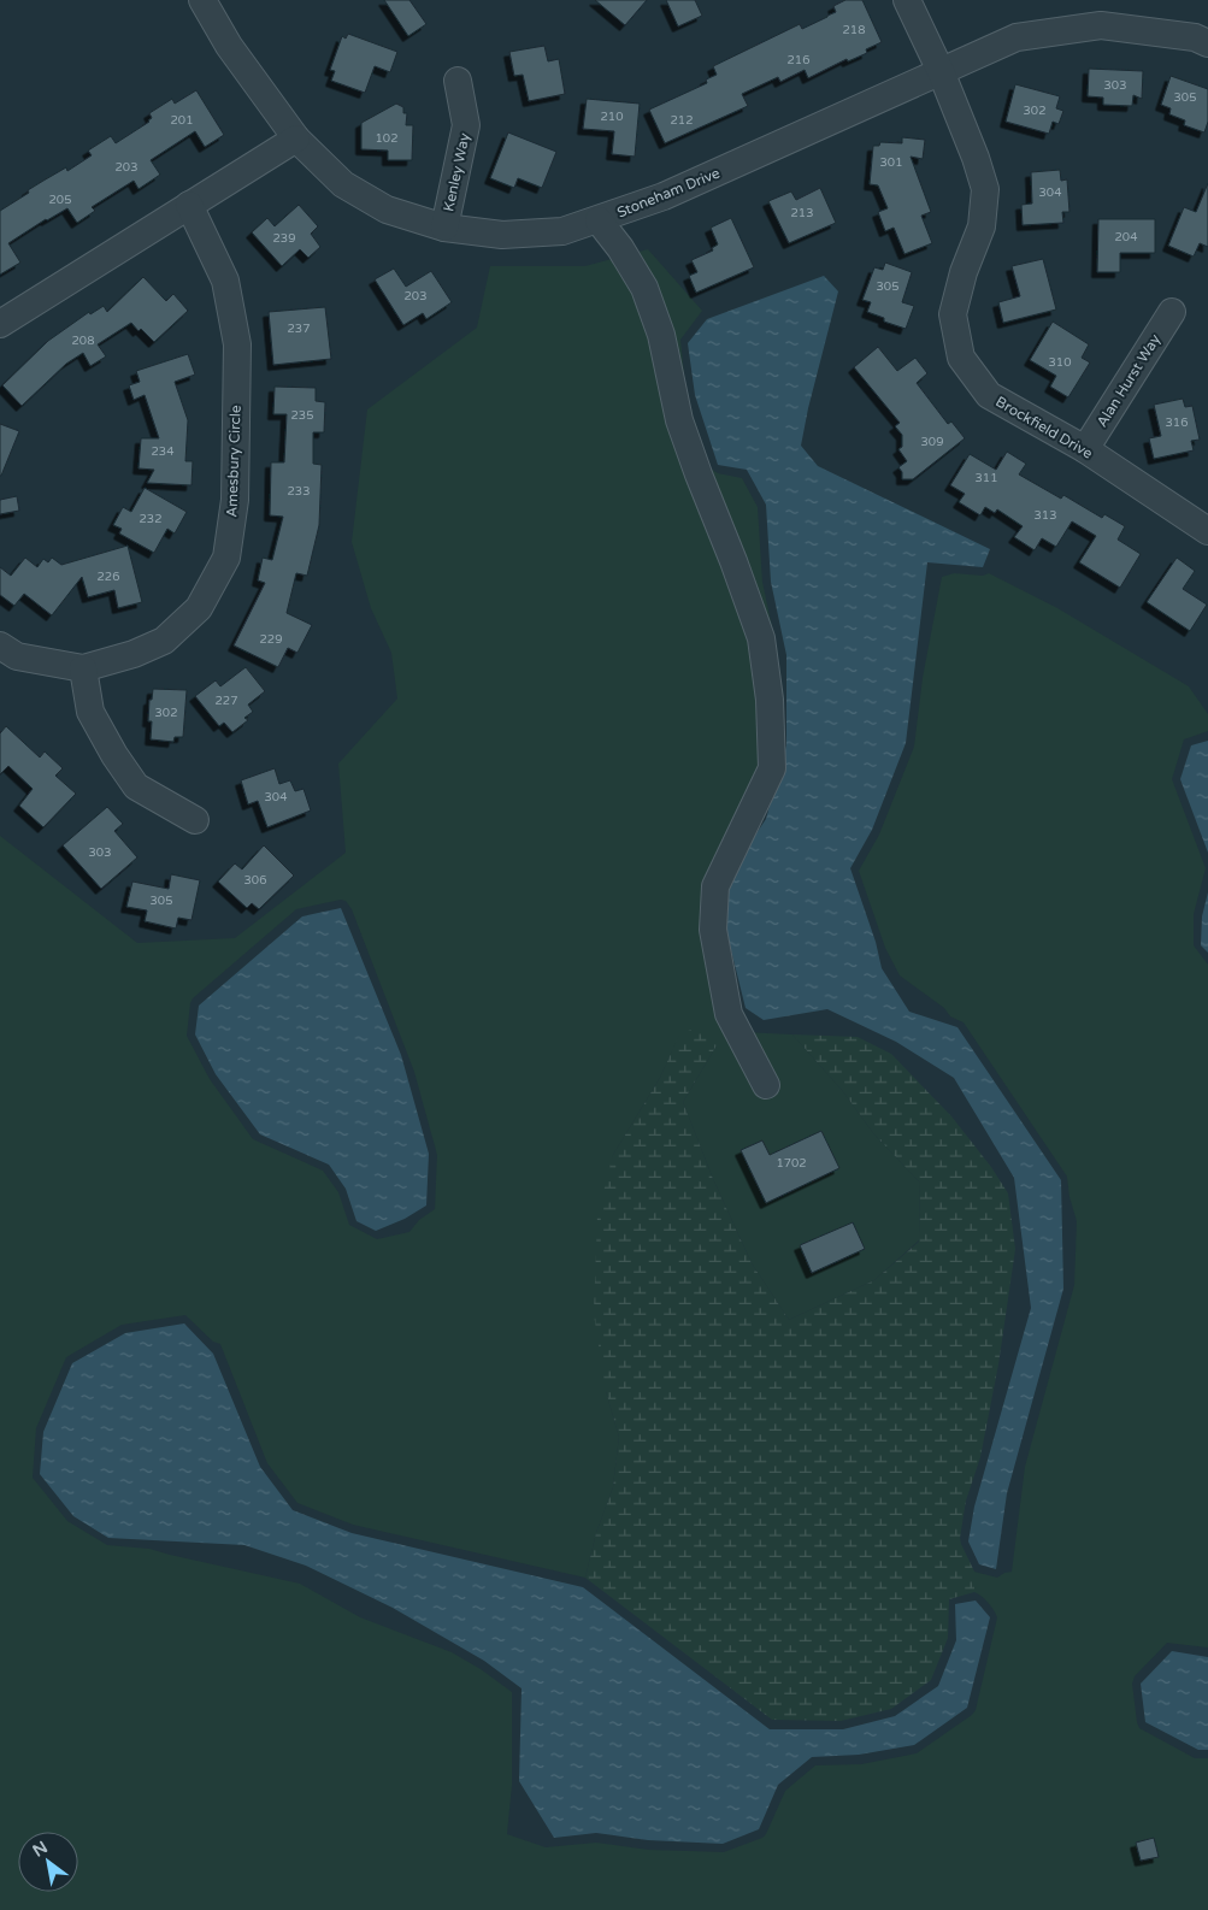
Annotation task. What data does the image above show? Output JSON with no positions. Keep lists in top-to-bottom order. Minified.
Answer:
{"streets":{"street":["Kenley Way","Stoneham Drive","Alan Hurst Way","Brockfield Drive","Amesbury Circle"]},"crossings":[["Kenley Way","Stoneham Drive"],["Stoneham Drive","Brockfield Drive"],["Alan Hurst Way","Brockfield Drive"]],"house_numbers":["218","216","303","305","302","210","201","212","102","301","203","304","205","213","204","239","305","203","237","208","310","235","316","309","234","311","233","313","232","226","229","227","302","304","303","306","305","1702"],"north":"top left"}
